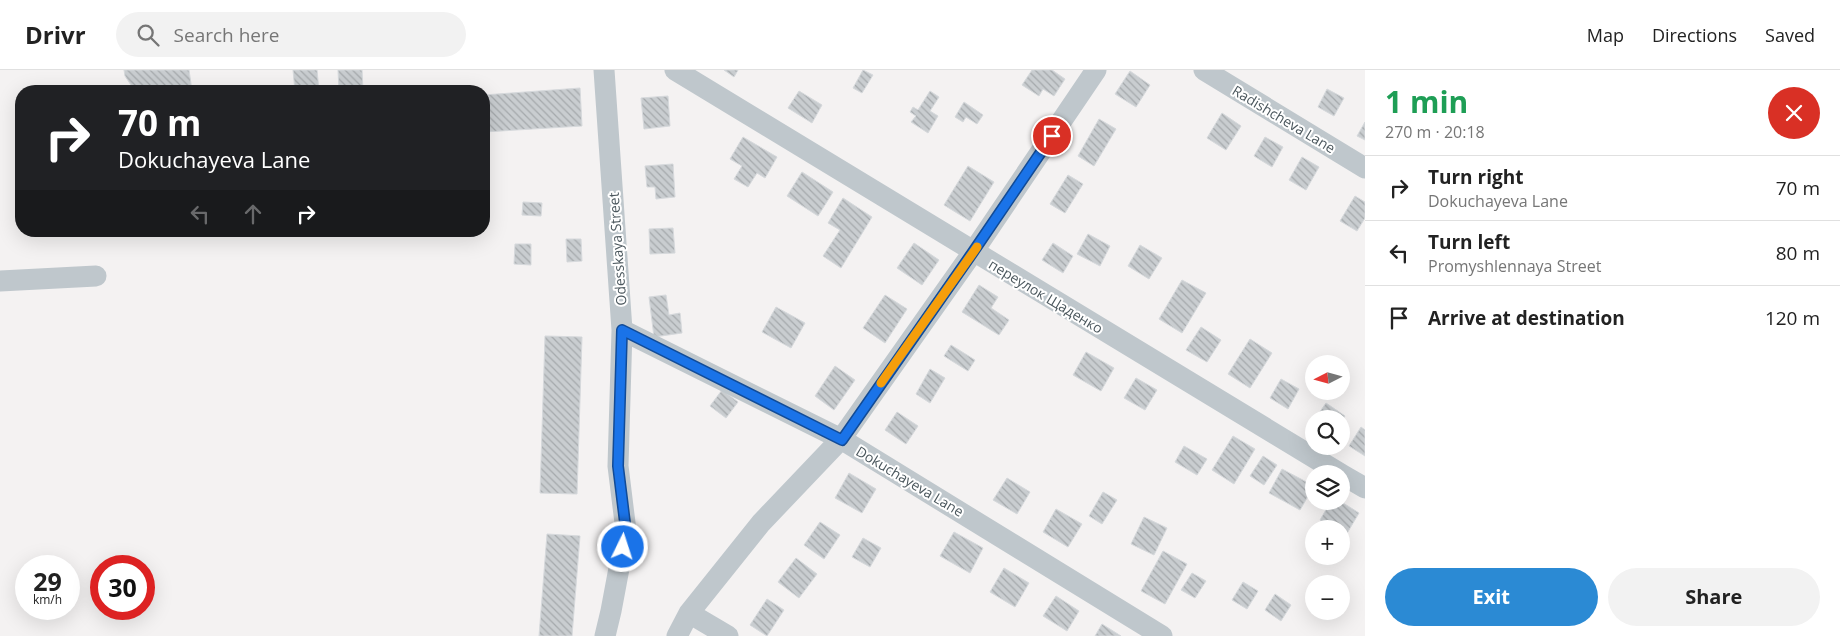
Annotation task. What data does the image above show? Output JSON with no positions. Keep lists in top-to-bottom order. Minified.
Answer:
{"streets":{"street":["Radishcheva Lane","Odesskaya Street","переулок Щаденко","Dokuchayeva Lane"]},"crossings":[["Odesskaya Street","Dokuchayeva Lane"]],"north":"left","page":{"header":"Drivr","search":"Search here","nav":["Map","Directions","Saved"],"heading":["1 min","270 m · 20:18"],"turn":["70 m","Dokuchayeva Lane"],"list":[{"name":"Turn right","note":"Dokuchayeva Lane","value":"70 m"},{"name":"Turn left","note":"Promyshlennaya Street","value":"80 m"},{"name":"Arrive at destination","value":"120 m"}],"map_buttons":["+","−"],"speed":"29 km/h","limit":"30","buttons":["Exit","Share"]}}
